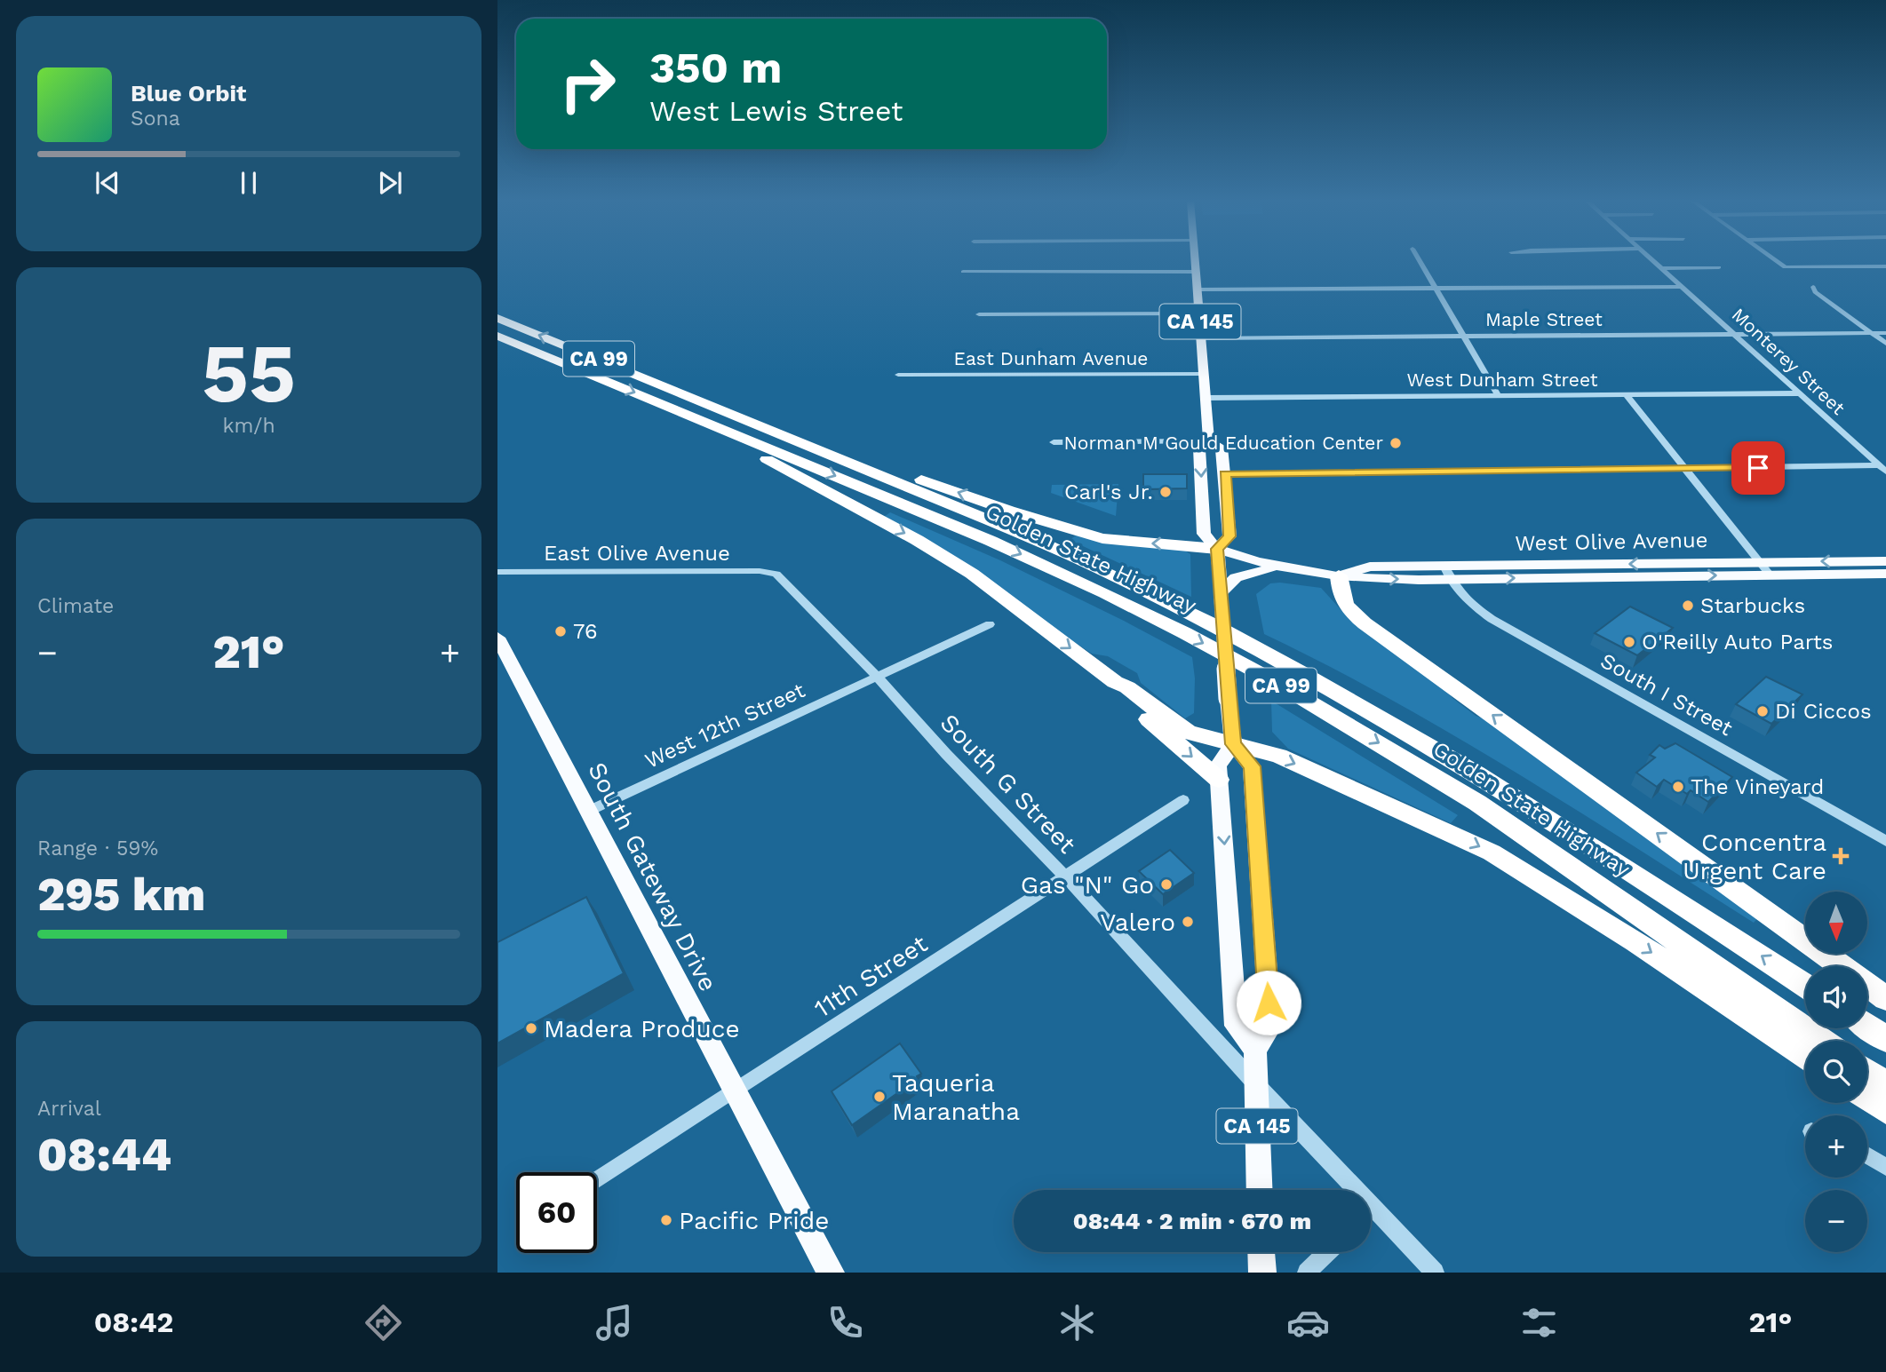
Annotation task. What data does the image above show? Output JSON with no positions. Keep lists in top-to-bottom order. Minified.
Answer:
{"streets":{"highway":["CA 99","Golden State Highway"],"main road":["CA 145","West Olive Avenue","South Gateway Drive"],"street":["Maple Street","East Dunham Avenue","Monterey Street","West Dunham Street","East Olive Avenue","South I Street","West 12th Street","South G Street","11th Street"]},"crossings":[["Maple Street","CA 145"],["Maple Street","Monterey Street"],["CA 145","East Dunham Avenue"],["CA 145","West Dunham Street"],["CA 145","West Olive Avenue"],["CA 145","South G Street"],["Monterey Street","West Dunham Street"],["West Olive Avenue","South I Street"],["East Olive Avenue","South G Street"],["West 12th Street","South G Street"],["West 12th Street","South Gateway Drive"],["South G Street","11th Street"],["South Gateway Drive","11th Street"]],"places":{"other":["Norman M Gould Education Center","Carl's Jr.","Starbucks","76","O'Reilly Auto Parts","Di Ciccos","The Vineyard","Gas \"N\" Go","Valero","Madera Produce","Taqueria Maranatha","Pacific Pride"],"health":["Concentra Urgent Care"]},"north":"bottom","page":{"turn":["350 m","West Lewis Street"],"song":["Blue Orbit","Sona"],"tile":[["55","km/h"],"Climate",["Range · 59%","295 km"],["Arrival","08:44"]],"heat":["−","21°","+"],"map_buttons":["+","−"],"limit":"60","trip":"08:44 · 2 min · 670 m","tabs":["08:42","21°"]}}
